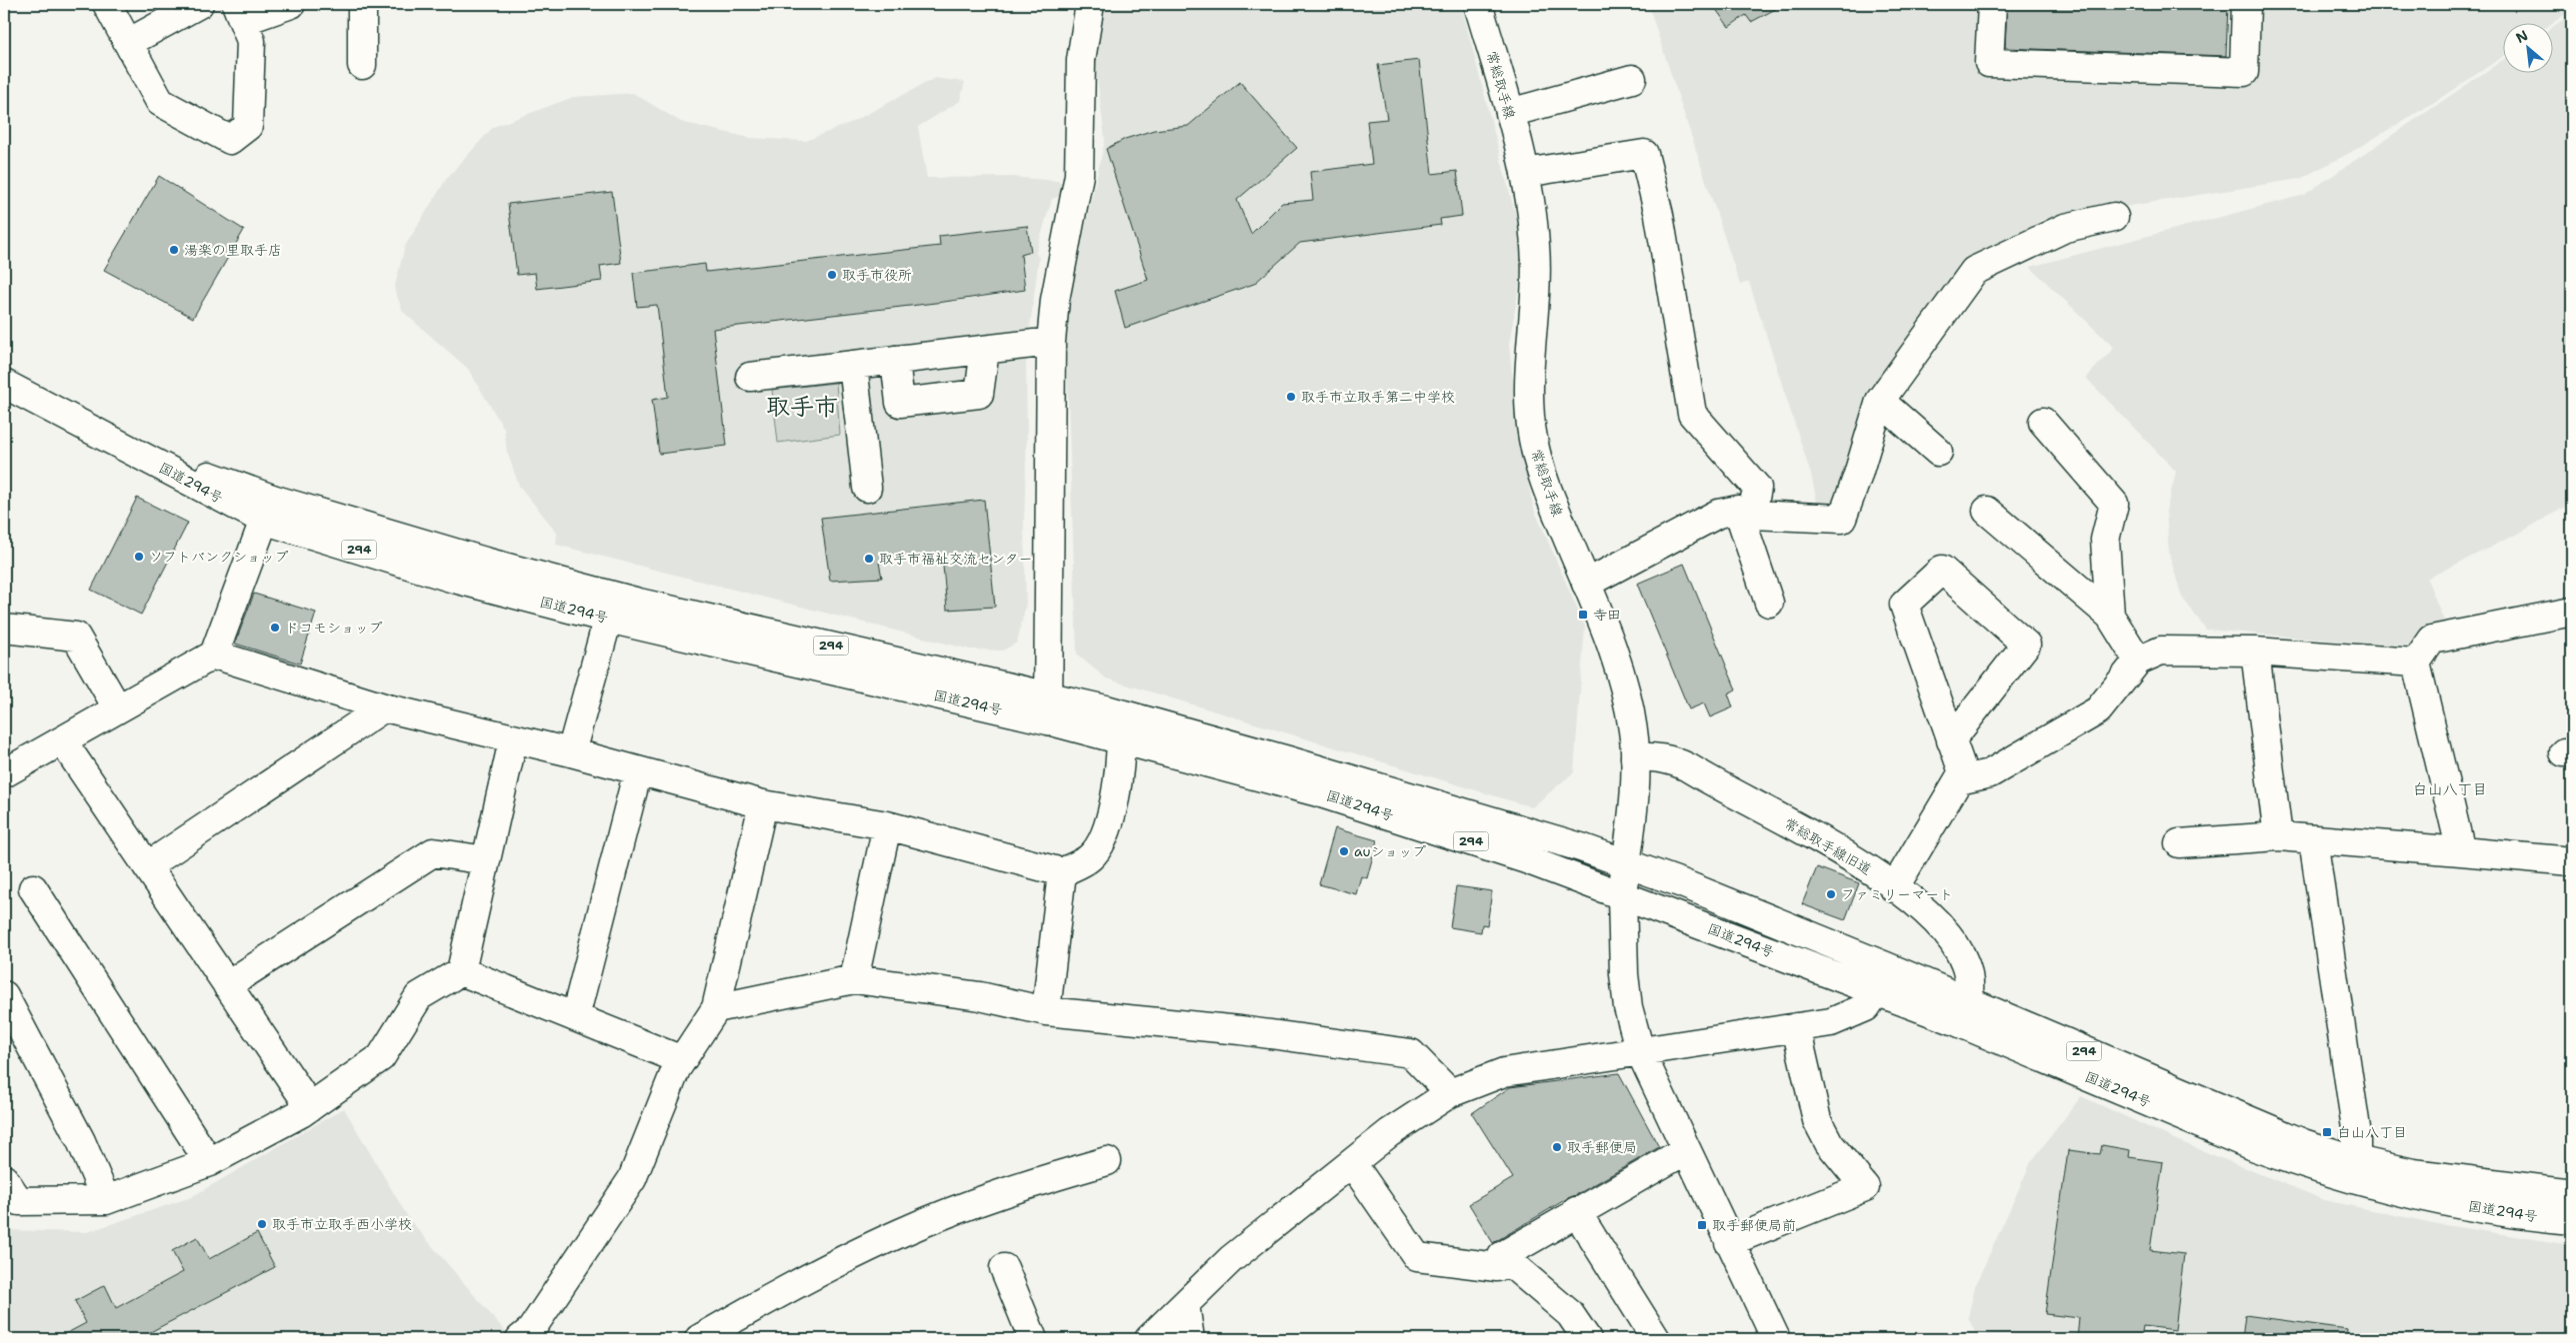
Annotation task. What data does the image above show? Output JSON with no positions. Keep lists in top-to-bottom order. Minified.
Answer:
{"streets":{"main road":["常総取手線","国道294号","294","常総取手線旧道"]},"crossings":[["常総取手線","国道294号"],["常総取手線","常総取手線旧道"],["国道294号","常総取手線旧道"]],"districts":["取手市","白山八丁目"],"places":{"other":["湯楽の里取手店","取手市役所","取手市立取手第二中学校","ソフトバンクショップ","取手市福祉交流センター","ドコモショップ","auショップ","ファミリーマート","取手郵便局","取手市立取手西小学校"],"transit":["寺田","白山八丁目","取手郵便局前"]},"north":"top left"}
